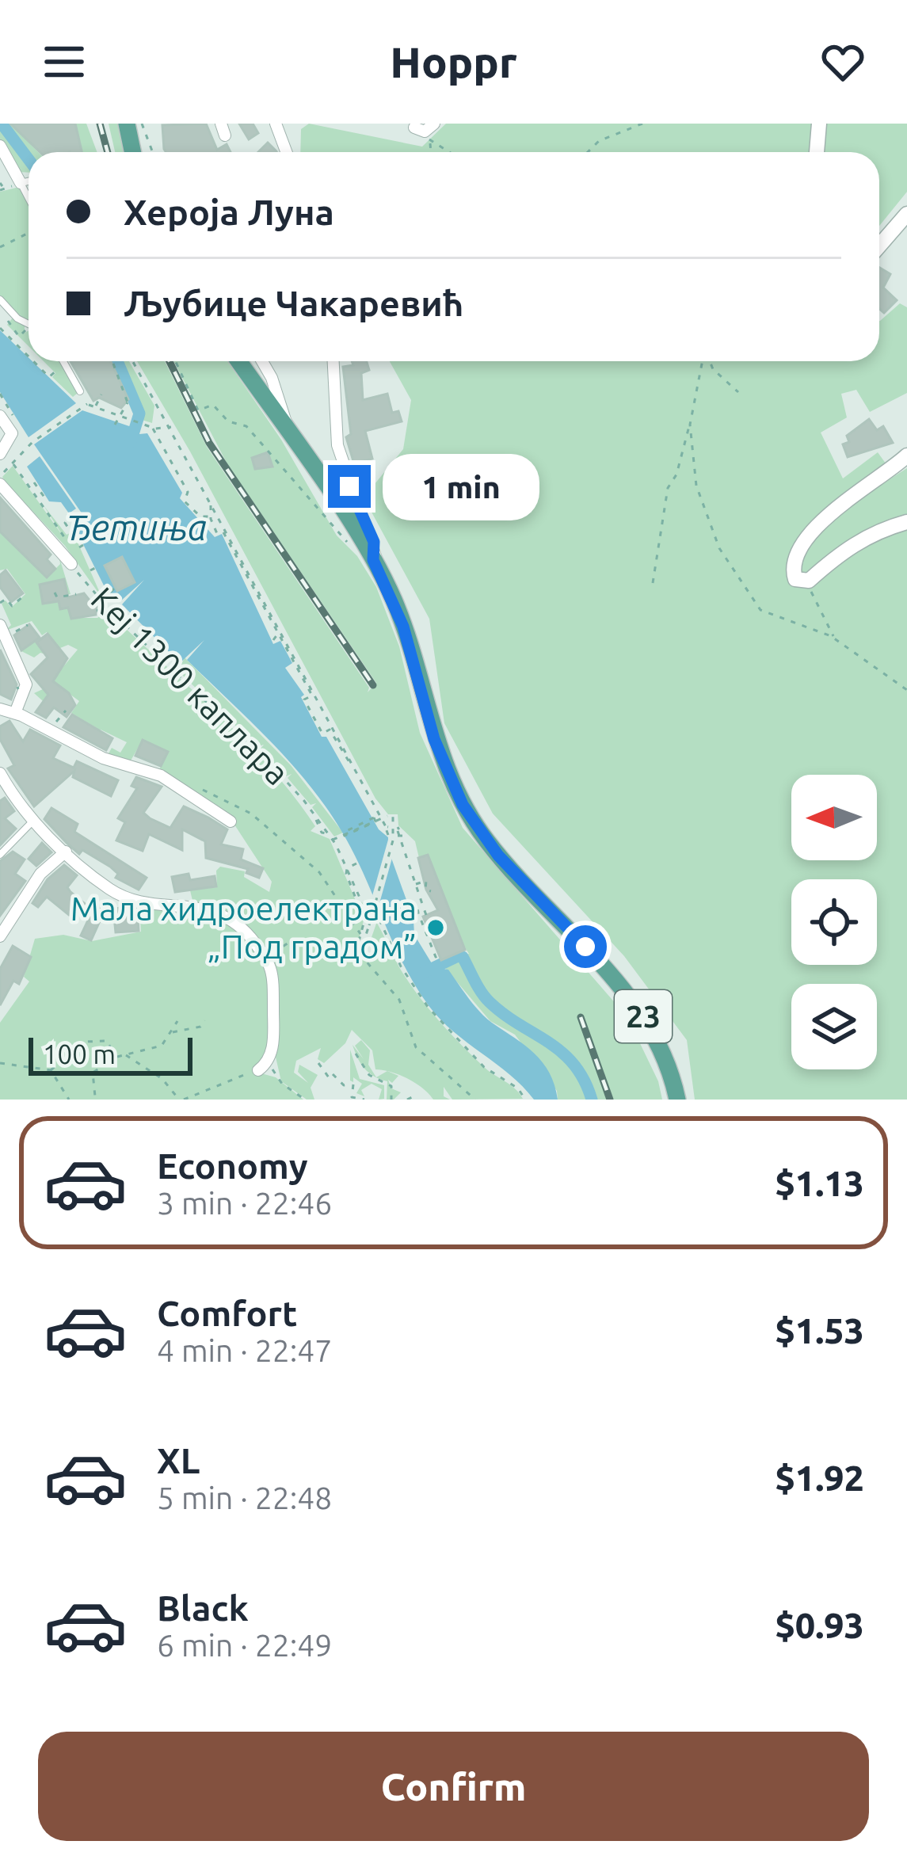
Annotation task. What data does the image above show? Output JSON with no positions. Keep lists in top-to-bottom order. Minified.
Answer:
{"streets":{"main road":["23"],"street":["Кеј 1300 каплара"]},"water":["Ђетиња"],"places":["Мала хидроелектрана „Под градом”"],"scale_bar":"100 m","north":"left","page":{"header":"Hoppr","banner":["Хероја Луна","Љубице Чакаревић"],"bubble":"1 min","scale":"100 m","list":[{"name":"Economy","note":"3 min · 22:46","value":"$1.13"},{"name":"Comfort","note":"4 min · 22:47","value":"$1.53"},{"name":"XL","note":"5 min · 22:48","value":"$1.92"},{"name":"Black","note":"6 min · 22:49","value":"$0.93"}],"buttons":"Confirm"}}
